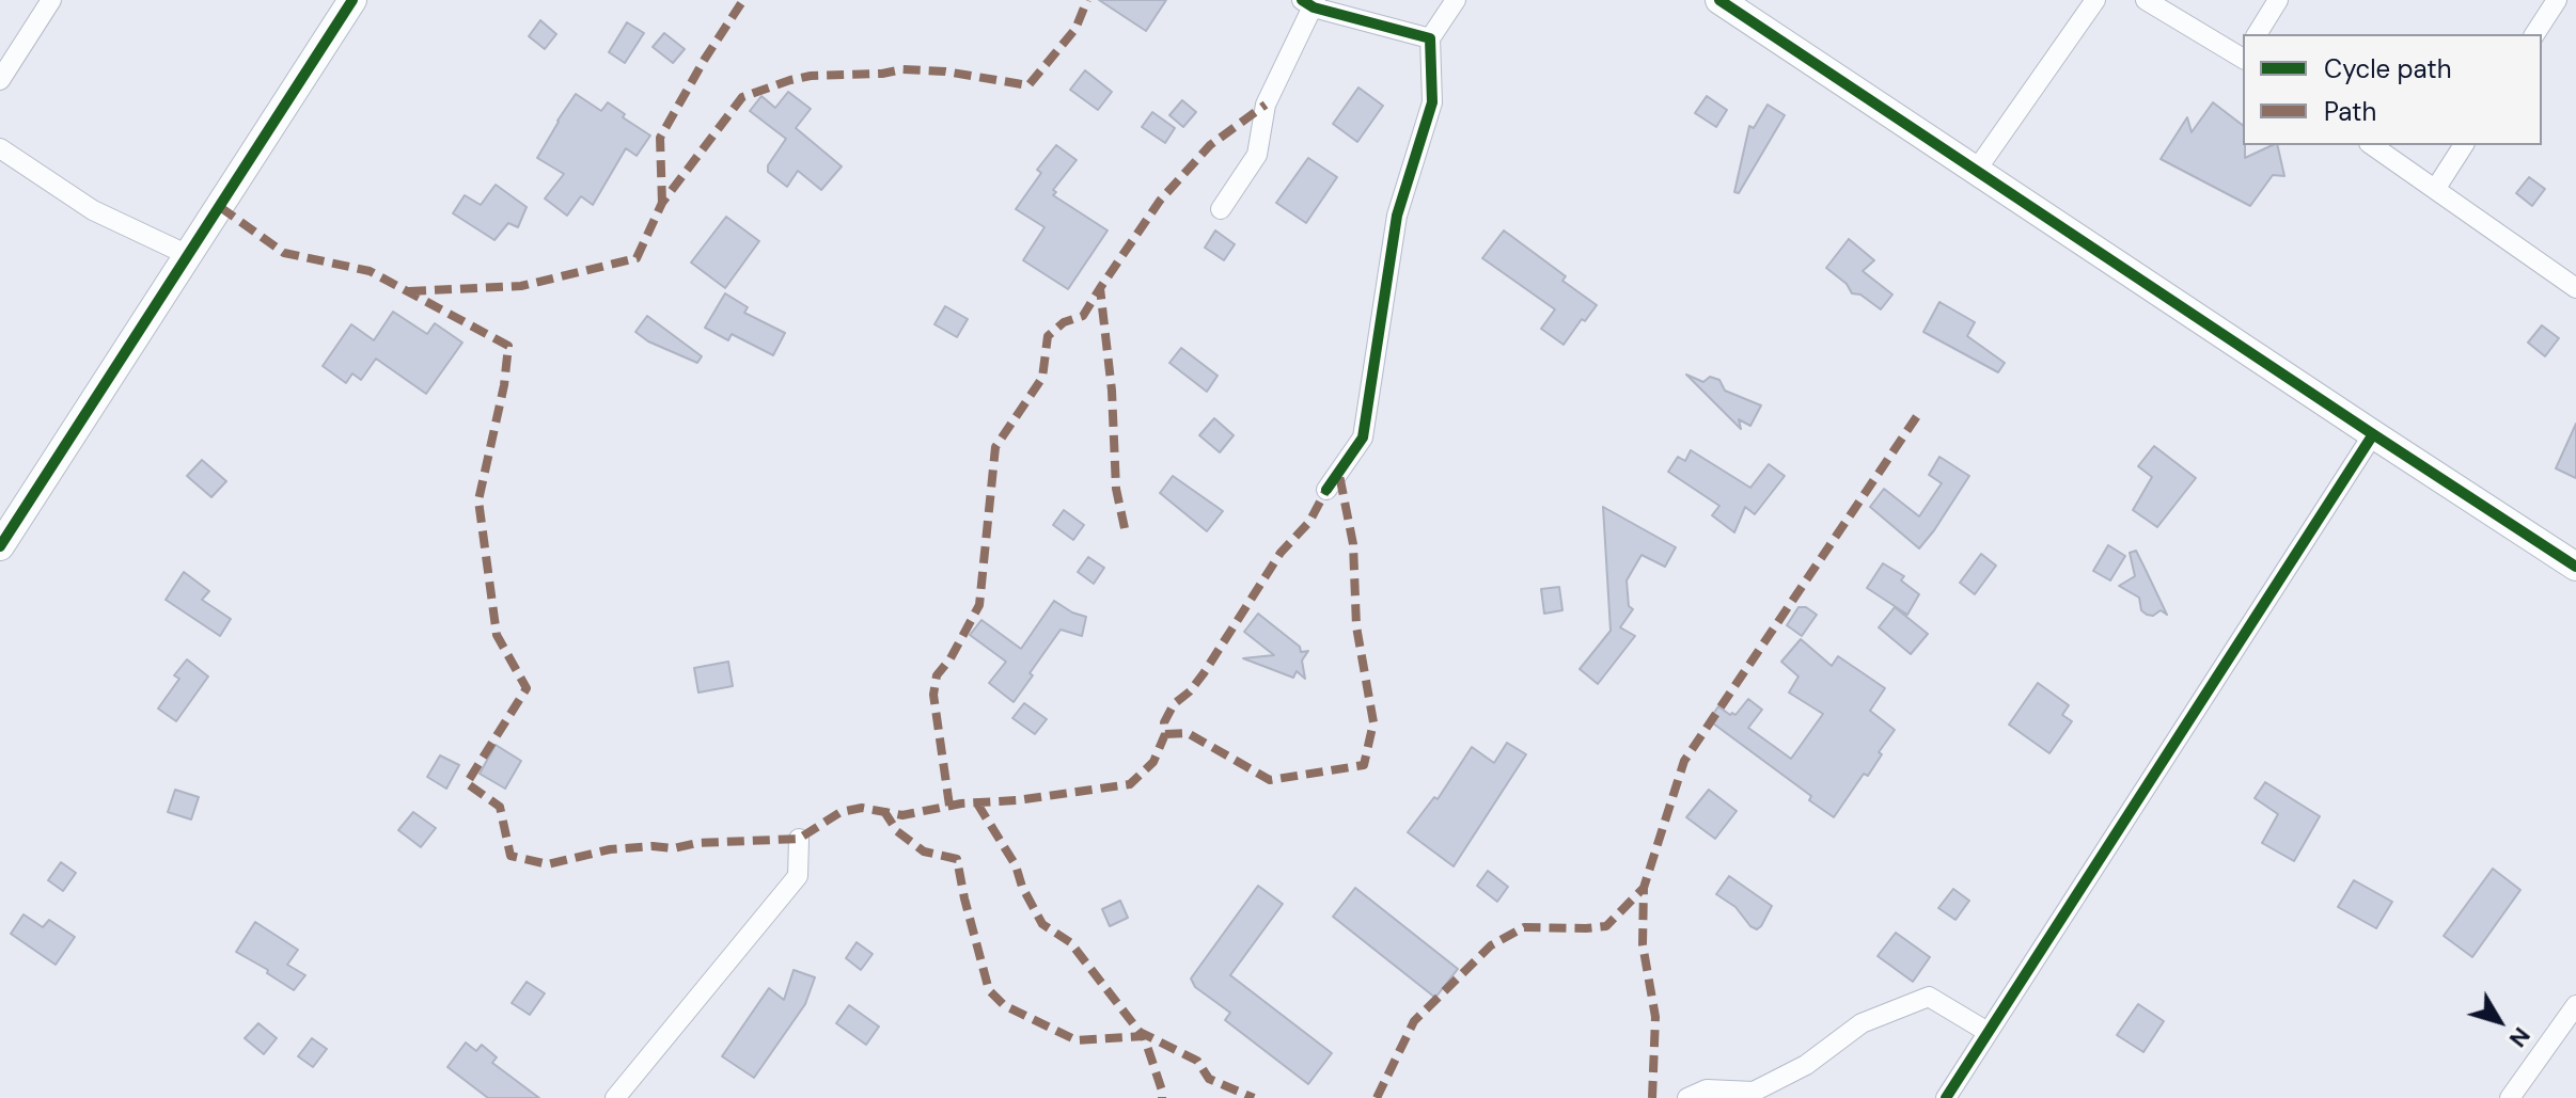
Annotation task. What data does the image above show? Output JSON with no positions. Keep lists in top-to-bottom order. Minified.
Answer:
{"legend":["Cycle path","Path"],"north":"bottom right"}
